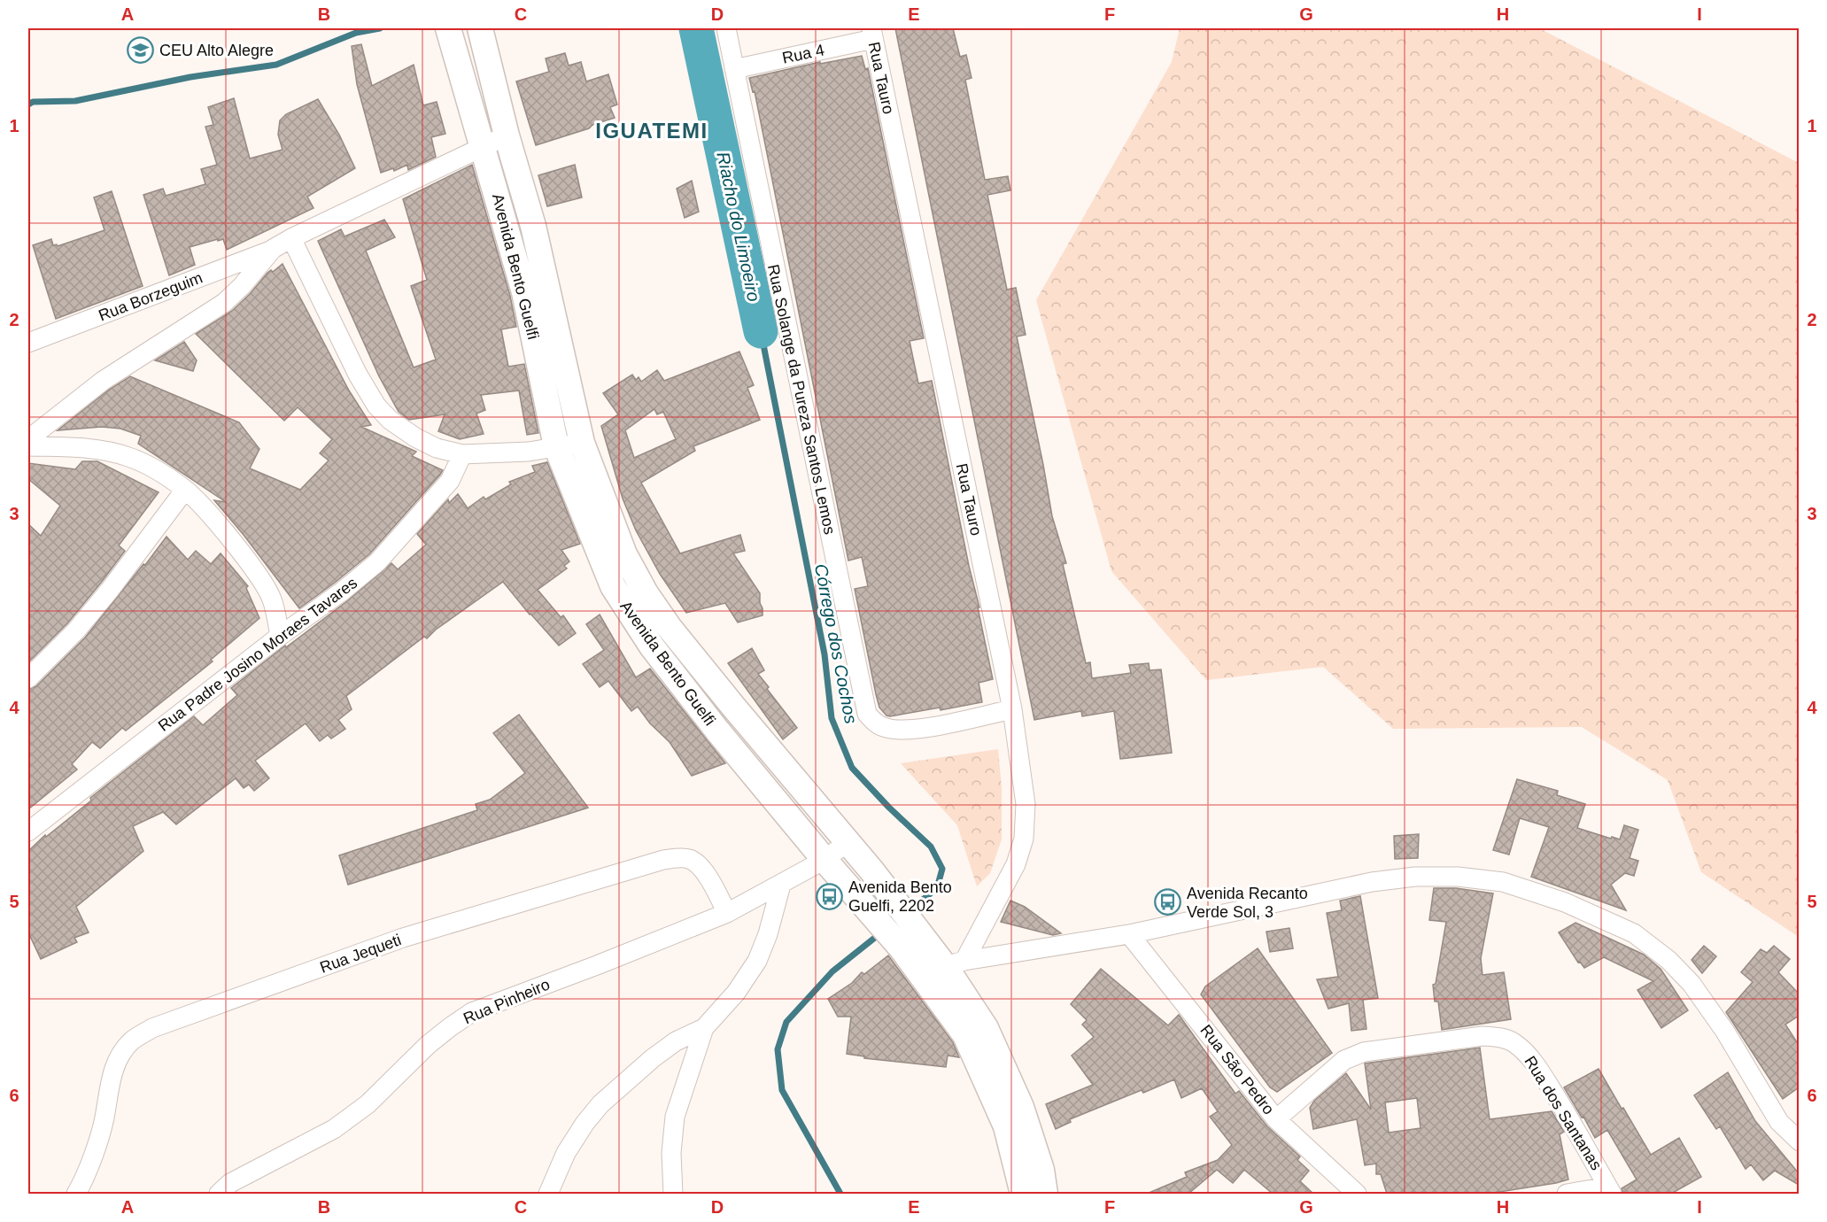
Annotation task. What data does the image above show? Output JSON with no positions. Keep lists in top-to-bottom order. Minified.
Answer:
{"streets":{"main road":["Avenida Bento Guelfi"],"street":["Rua 4","Rua Tauro","Rua Borzeguim","Rua Solange da Pureza Santos Lemos","Rua Padre Josino Moraes Tavares","Rua Jequeti","Rua Pinheiro","Rua São Pedro","Rua dos Santanas"]},"crossings":[["Rua 4","Rua Tauro"],["Rua 4","Rua Solange da Pureza Santos Lemos"],["Rua Tauro","Avenida Bento Guelfi"],["Rua Tauro","Rua Solange da Pureza Santos Lemos"],["Avenida Bento Guelfi","Rua Pinheiro"],["Rua Jequeti","Rua Pinheiro"],["Rua São Pedro","Rua dos Santanas"]],"districts":["IGUATEMI"],"water":["Riacho do Limoeiro","Córrego dos Cochos"],"places":{"school or university":["CEU Alto Alegre"],"bus stop":["Avenida Bento Guelfi, 2202","Avenida Recanto Verde Sol, 3"]},"grid":{"columns":["A","B","C","D","E","F","G","H","I"],"rows":["1","2","3","4","5","6"]}}
